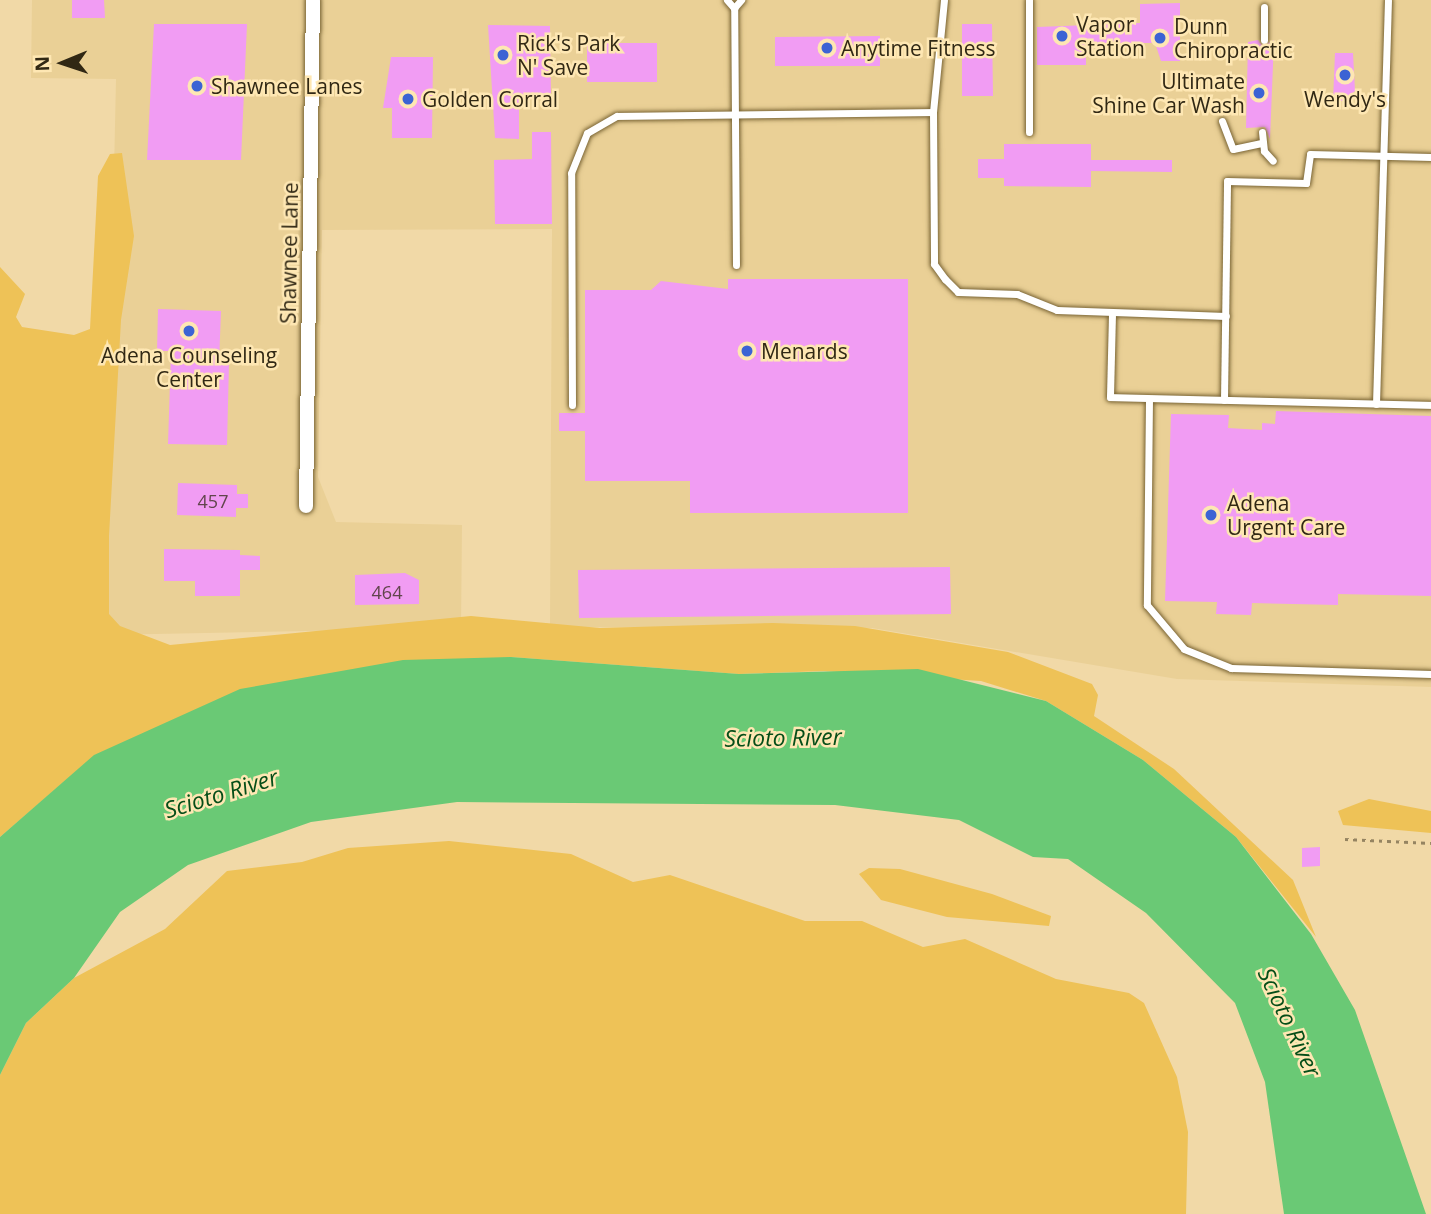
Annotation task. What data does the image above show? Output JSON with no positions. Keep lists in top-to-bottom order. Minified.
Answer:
{"streets":{"street":["Shawnee Lane"]},"water":["Scioto River"],"places":["Vapor Station","Dunn Chiropractic","Anytime Fitness","Rick's Park N' Save","Wendy's","Shawnee Lanes","Ultimate Shine Car Wash","Golden Corral","Adena Counseling Center","Menards","Adena Urgent Care"],"house_numbers":["457","464"],"north":"left"}
